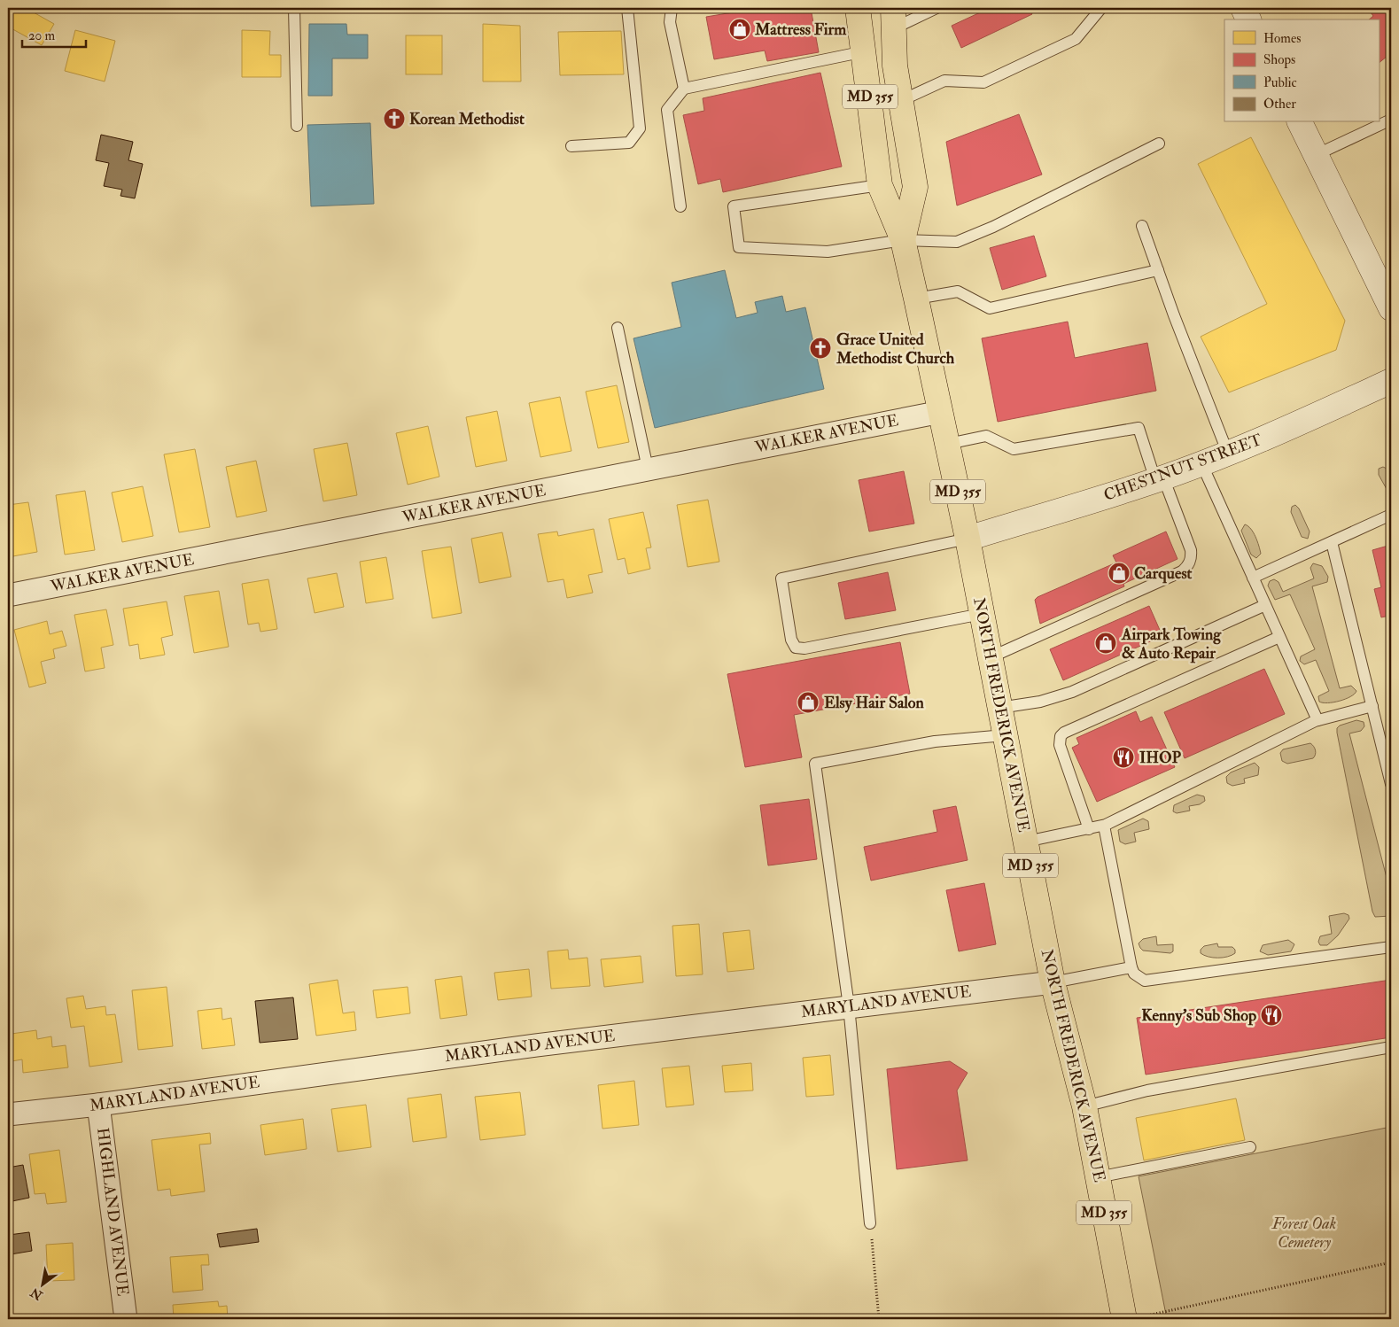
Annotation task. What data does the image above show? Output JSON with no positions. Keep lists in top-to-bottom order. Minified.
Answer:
{"streets":{"main road":["MD 355","NORTH FREDERICK AVENUE"],"street":["WALKER AVENUE","CHESTNUT STREET","MARYLAND AVENUE","HIGHLAND AVENUE"]},"crossings":[["WALKER AVENUE","NORTH FREDERICK AVENUE"],["CHESTNUT STREET","NORTH FREDERICK AVENUE"],["NORTH FREDERICK AVENUE","MARYLAND AVENUE"],["MARYLAND AVENUE","HIGHLAND AVENUE"]],"parks":["Forest Oak Cemetery"],"places":{"shop":["Mattress Firm","Carquest","Airpark Towing & Auto Repair","Elsy Hair Salon"],"church":["Korean Methodist","Grace United Methodist Church"],"restaurant":["IHOP","Kenny's Sub Shop"]},"legend":["Homes","Shops","Public","Other"],"scale_bar":"20 m","north":"bottom left"}
